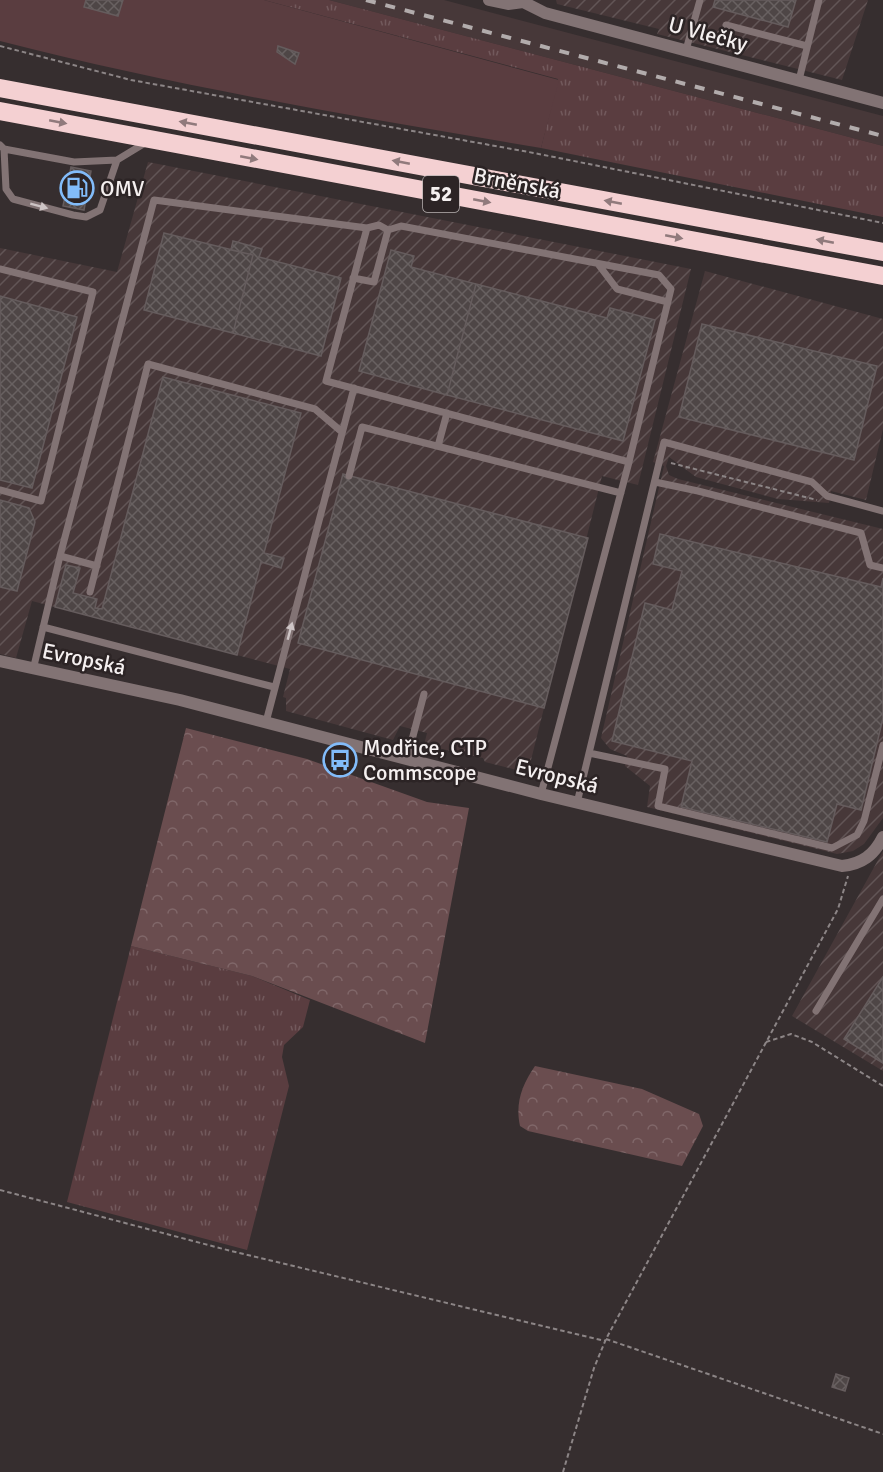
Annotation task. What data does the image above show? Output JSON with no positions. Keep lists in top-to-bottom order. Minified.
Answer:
{"streets":{"highway":["Brněnská","52"],"street":["U Vlečky","Evropská"]},"places":{"fuel station":["OMV"],"bus stop":["Modřice, CTP Commscope"]}}
